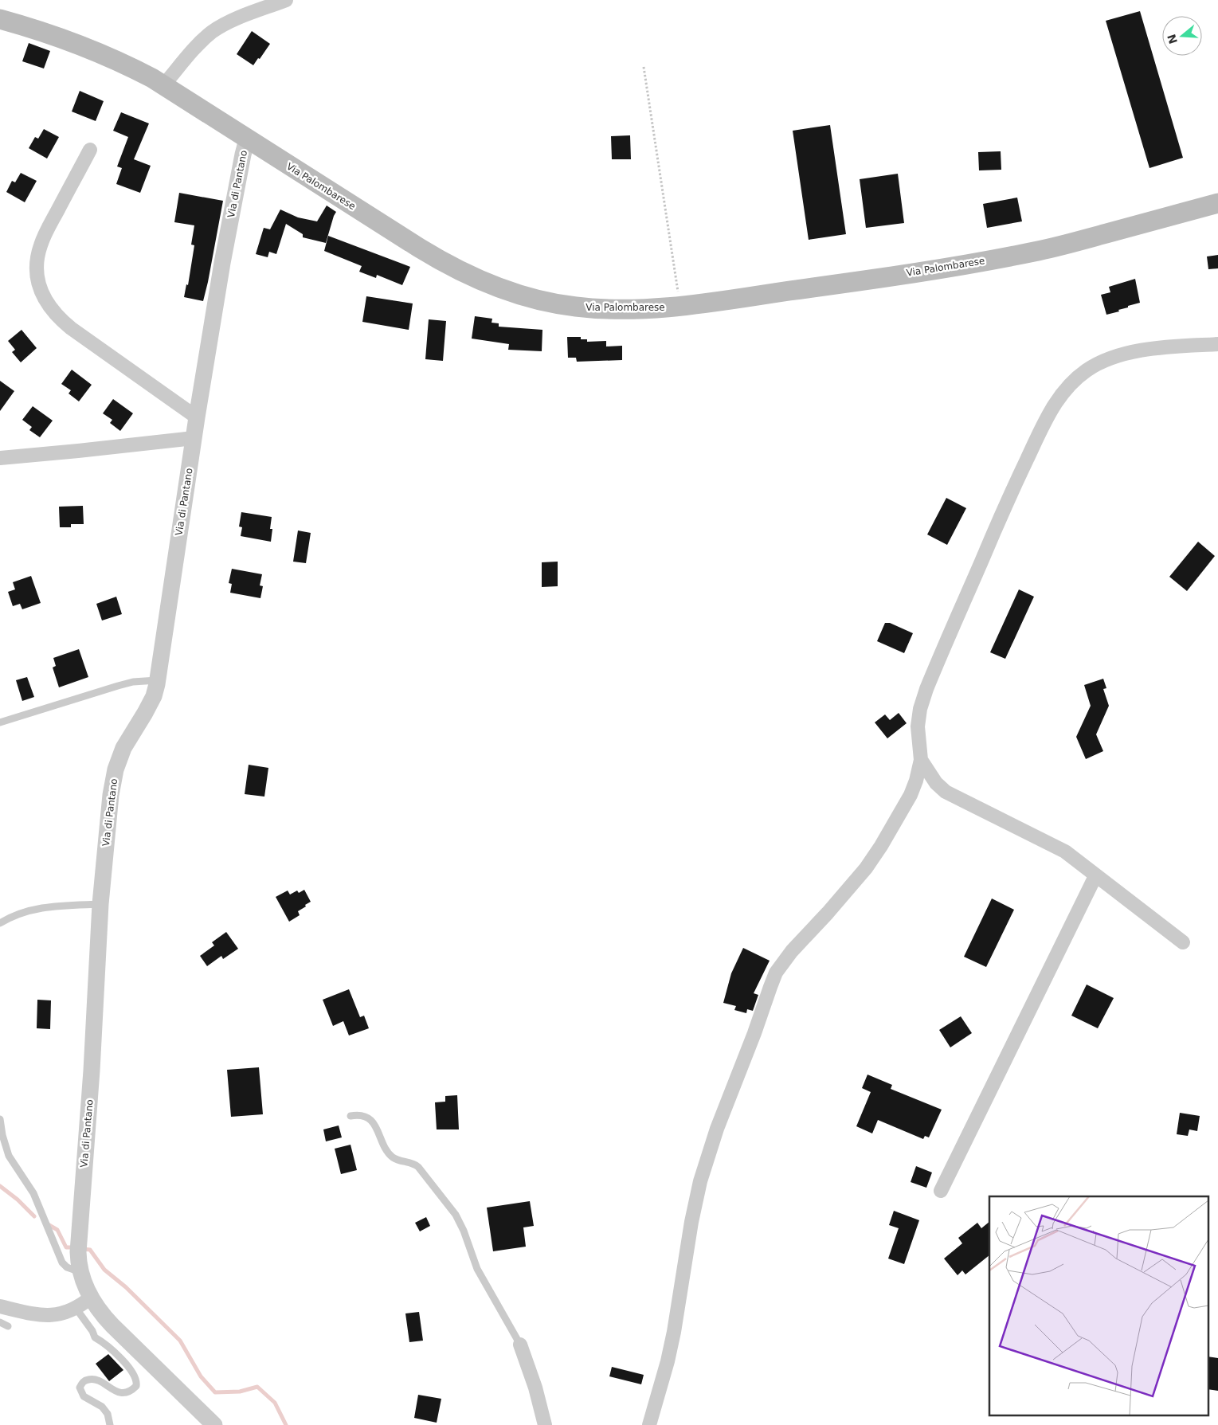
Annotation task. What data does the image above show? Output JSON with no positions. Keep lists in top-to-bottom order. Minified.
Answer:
{"streets":{"main road":["Via Palombarese"],"street":["Via di Pantano"]},"crossings":[["Via di Pantano","Via Palombarese"]],"north":"left"}
